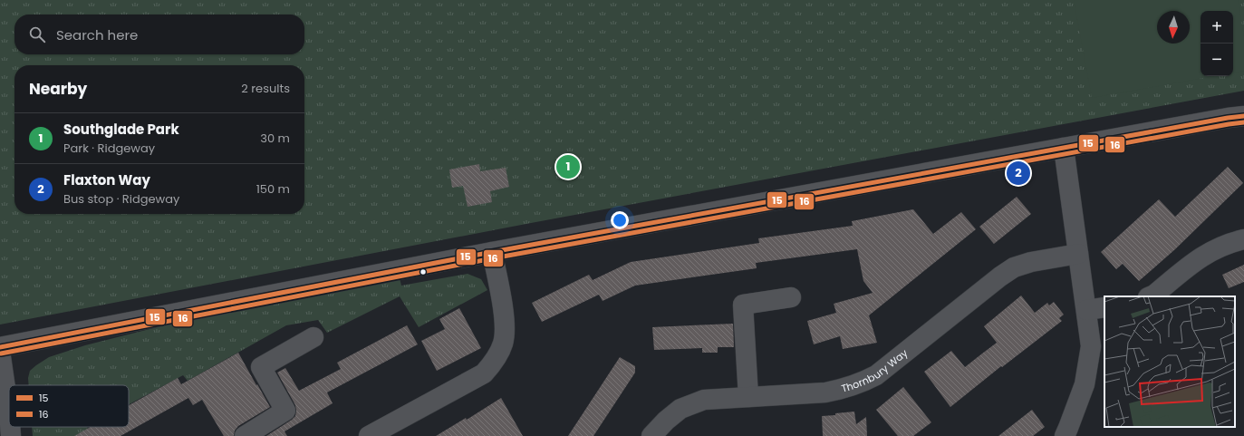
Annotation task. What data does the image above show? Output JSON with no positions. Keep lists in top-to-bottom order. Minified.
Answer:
{"streets":{"street":["Thornbury Way"]},"lines":["transit line 15","transit line 16"],"legend":["15","16"],"north":"bottom","page":{"map_buttons":["+","−"],"search":"Search here","heading":["Nearby","2 results"],"list":[{"mark":"1","name":"Southglade Park","note":"Park · Ridgeway","value":"30 m"},{"mark":"2","name":"Flaxton Way","note":"Bus stop · Ridgeway","value":"150 m"}],"pins":["1","2"]}}
